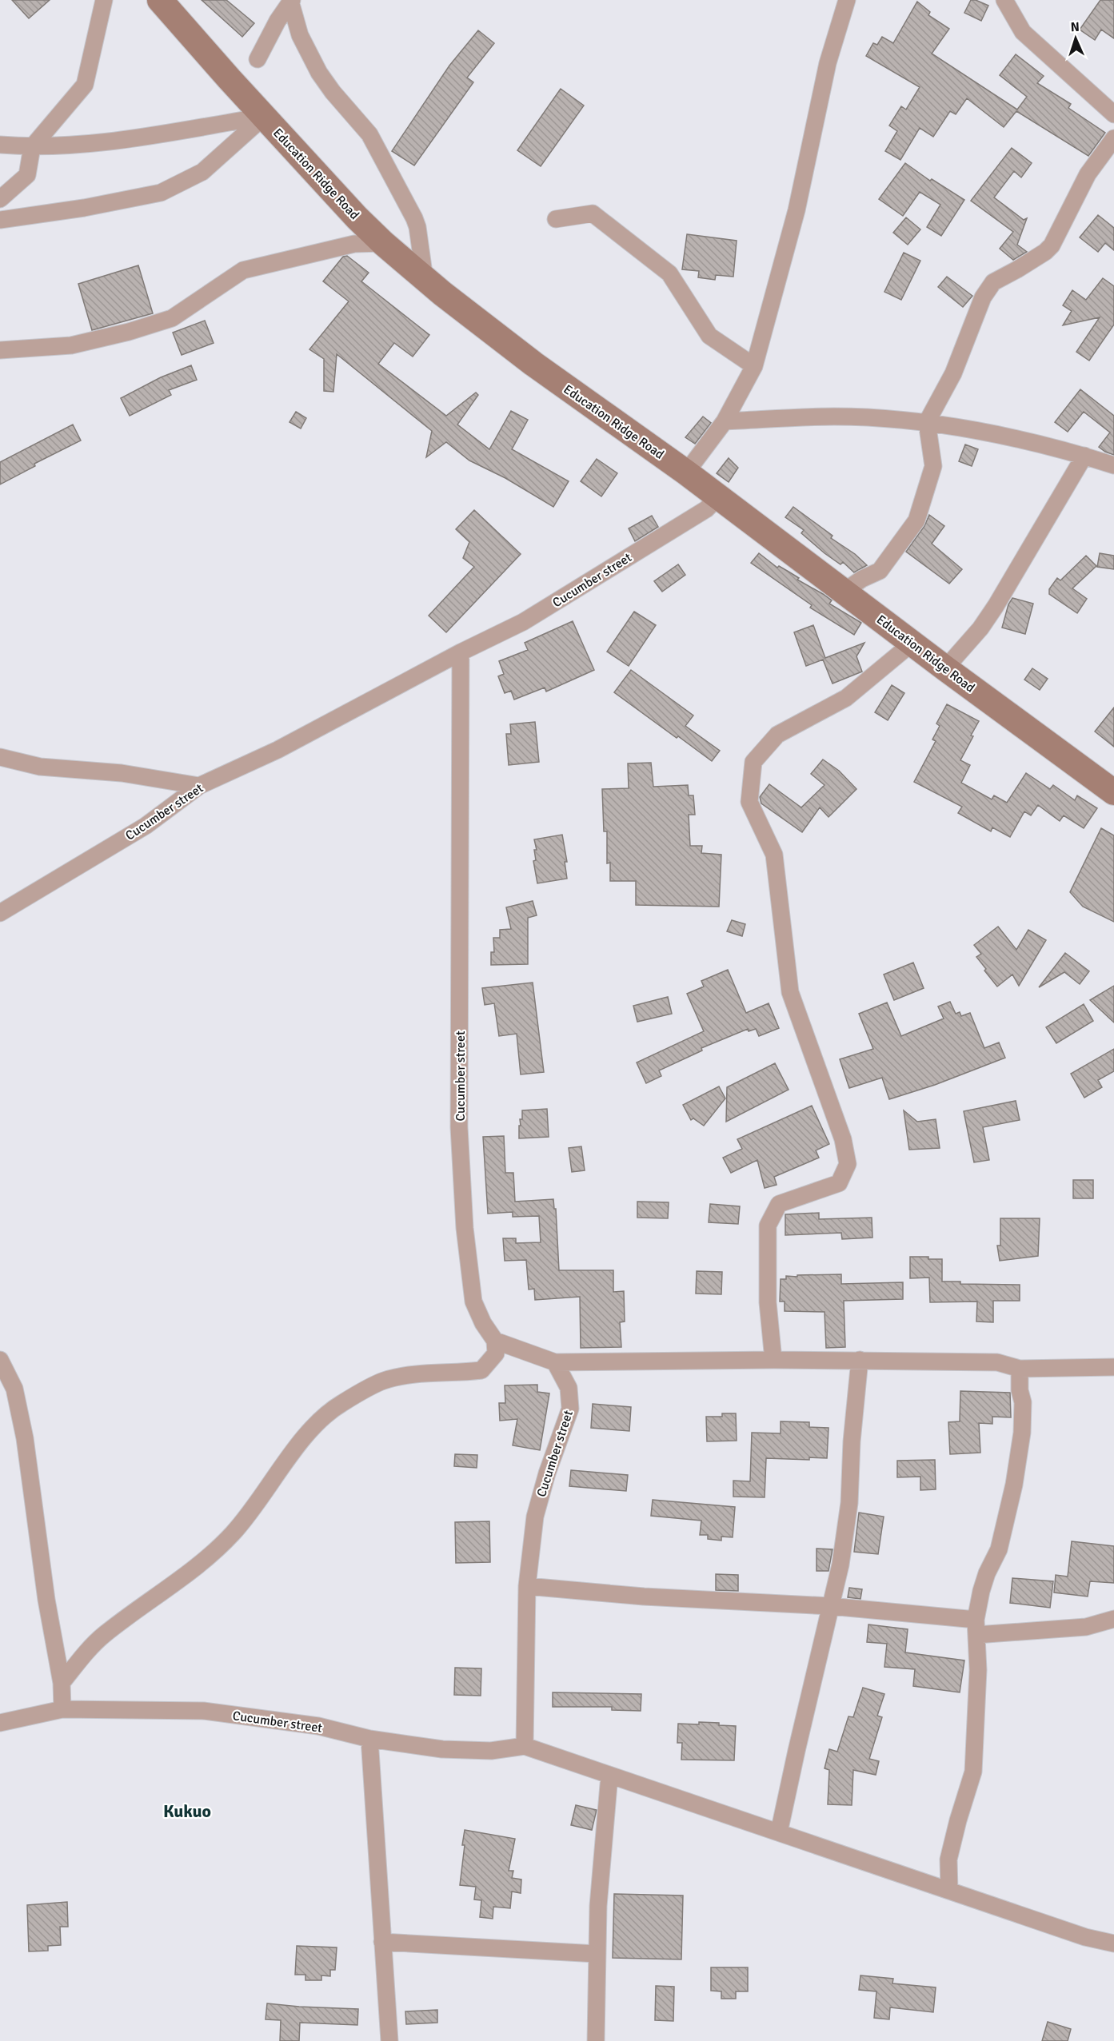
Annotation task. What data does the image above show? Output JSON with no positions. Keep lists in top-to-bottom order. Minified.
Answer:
{"streets":{"main road":["Education Ridge Road"],"street":["Cucumber street"]},"crossings":[["Education Ridge Road","Cucumber street"]],"districts":["Kukuo"],"north":"top"}
